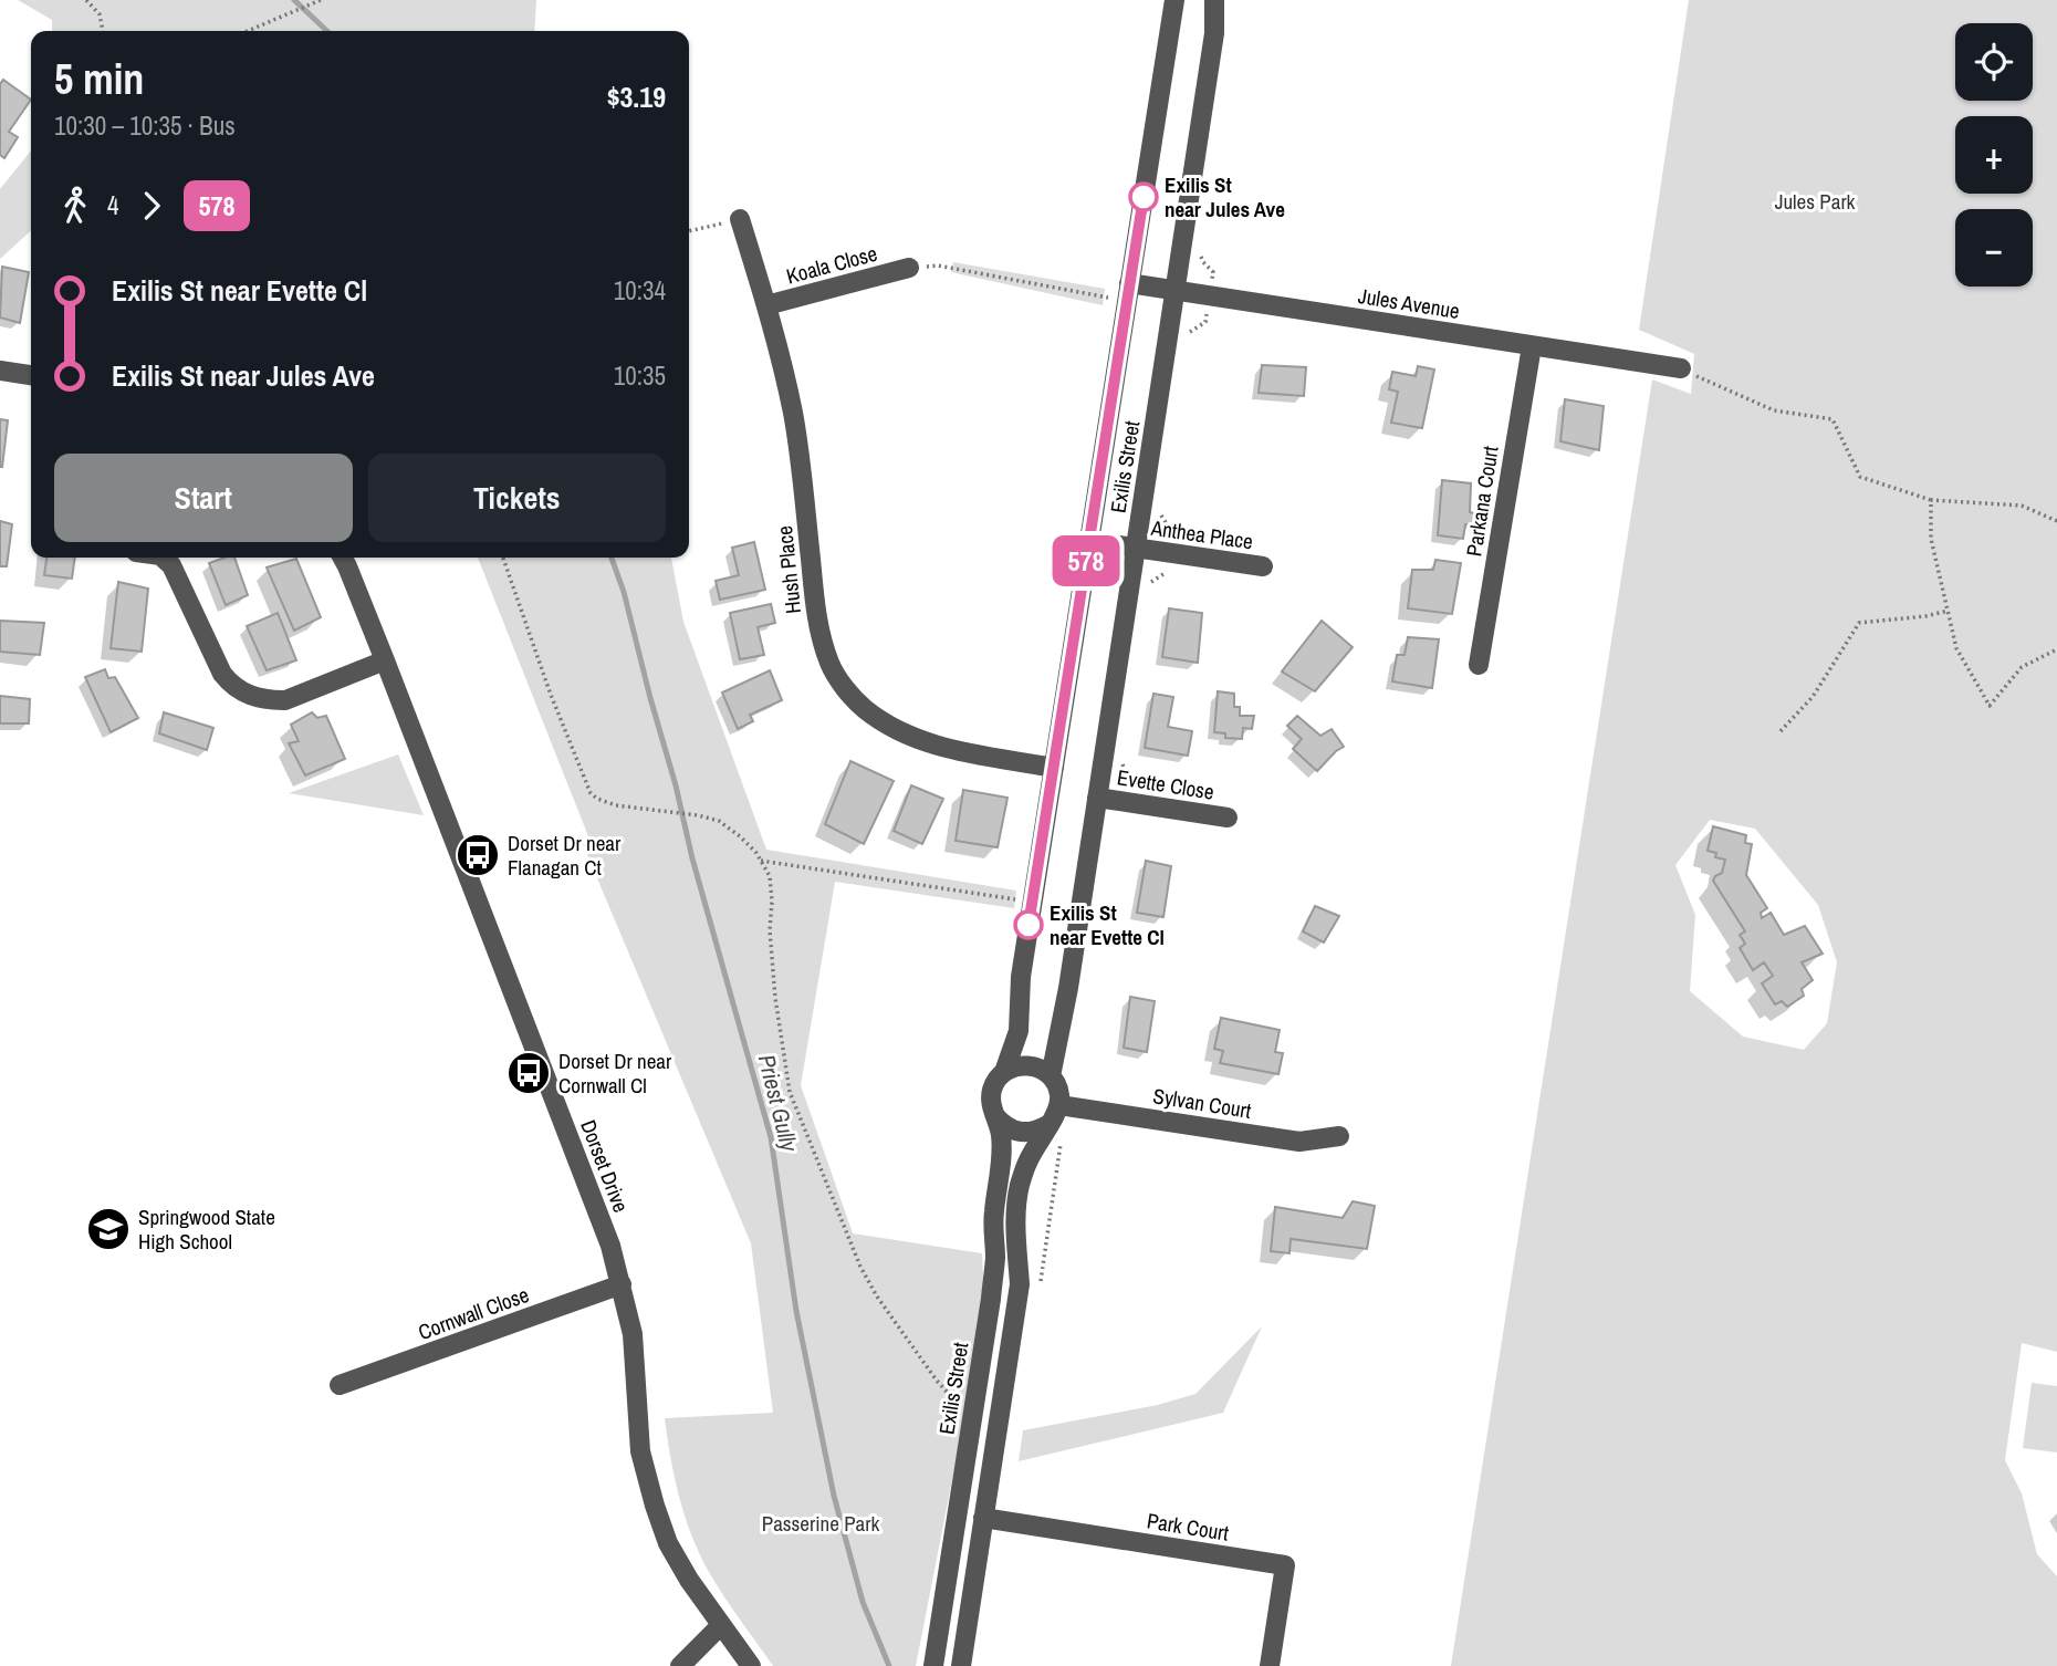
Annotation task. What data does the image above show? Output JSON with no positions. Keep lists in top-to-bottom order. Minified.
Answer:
{"streets":{"street":["Koala Close","Jules Avenue","Exilis Street","Parkana Court","Anthea Place","Hush Place","Evette Close","Sylvan Court","Dorset Drive","Cornwall Close","Park Court"]},"crossings":[["Koala Close","Hush Place"],["Jules Avenue","Exilis Street"],["Jules Avenue","Parkana Court"],["Exilis Street","Anthea Place"],["Exilis Street","Hush Place"],["Exilis Street","Evette Close"],["Exilis Street","Sylvan Court"],["Dorset Drive","Cornwall Close"]],"water":["Priest Gully"],"parks":["Jules Park","Passerine Park"],"places":{"other":["Exilis St near Jules Ave","Exilis St near Evette Cl"],"bus stop":["Dorset Dr near Flanagan Ct","Dorset Dr near Cornwall Cl"],"school or university":["Springwood State High School"]},"lines":["bus line 578"],"page":{"on_map":"578","map_buttons":["+","−"],"heading":["5 min","10:30 – 10:35 · Bus","$3.19"],"legs":["4","578"],"list":[{"name":"Exilis St near Evette Cl","value":"10:34"},{"name":"Exilis St near Jules Ave","value":"10:35"}],"buttons":["Start","Tickets"]}}
